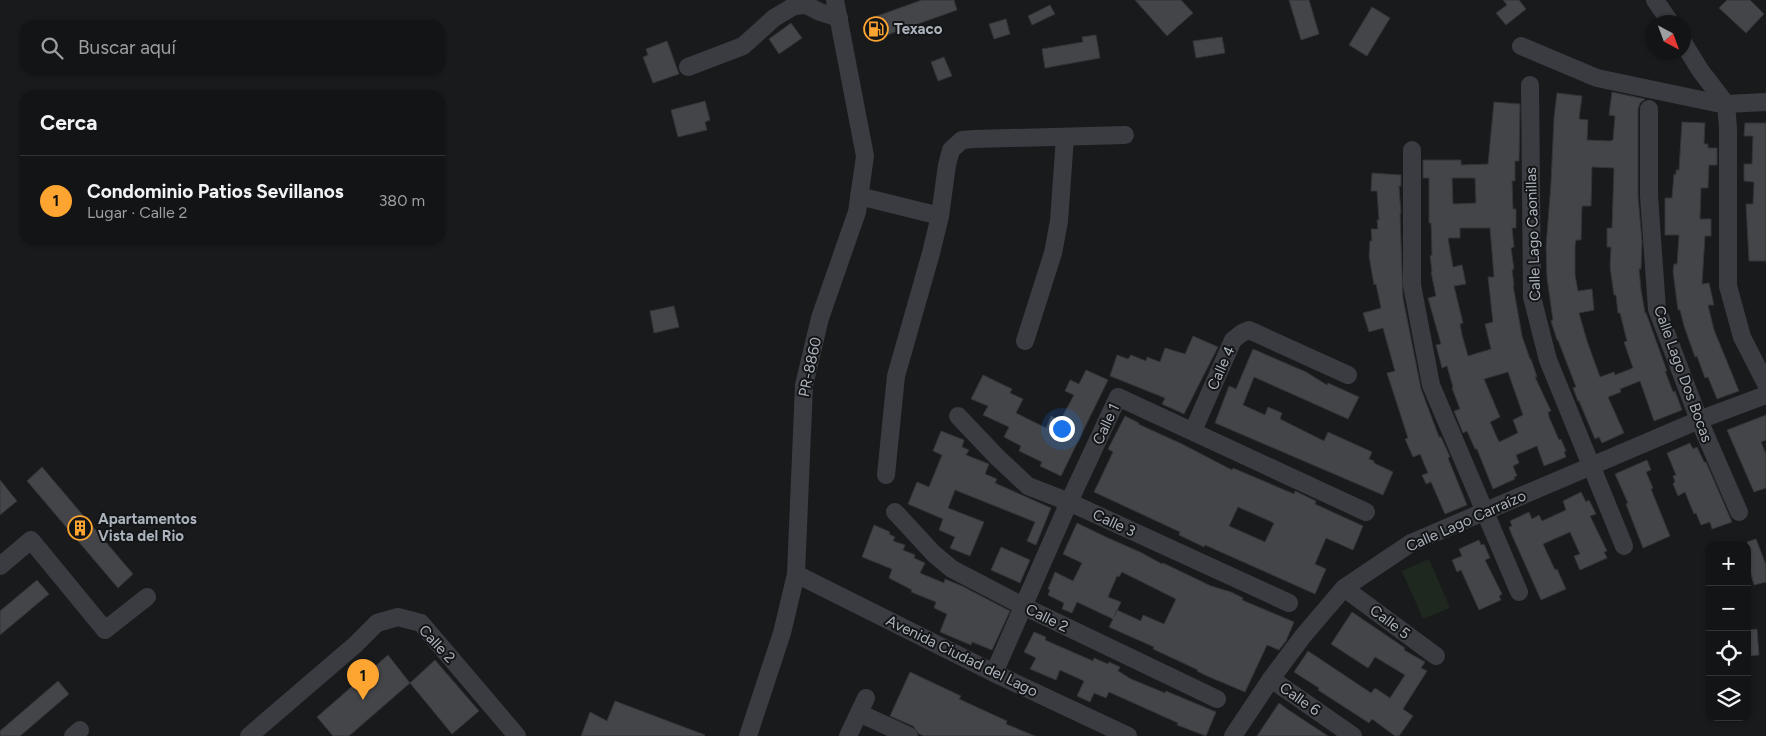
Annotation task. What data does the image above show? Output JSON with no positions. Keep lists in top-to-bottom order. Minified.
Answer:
{"streets":{"street":["Calle Lago Caonillas","PR-8860","Calle 4","Calle Lago Dos Bocas","Calle 1","Calle Lago Carraízo","Calle 3","Calle 2","Calle 5","Avenida Ciudad del Lago","Calle 6"]},"crossings":[["Calle Lago Caonillas","Calle Lago Carraízo"],["PR-8860","Avenida Ciudad del Lago"],["Calle 4","Calle 1"],["Calle Lago Dos Bocas","Calle Lago Carraízo"],["Calle 1","Calle 3"],["Calle 1","Calle 2"],["Calle 1","Avenida Ciudad del Lago"],["Calle Lago Carraízo","Calle 5"],["Calle Lago Carraízo","Calle 6"]],"places":{"fuel station":["Texaco"],"building":["Apartamentos Vista del Rio"]},"north":"bottom right","page":{"search":"Buscar aquí","heading":"Cerca","list":[{"mark":"1","name":"Condominio Patios Sevillanos","note":"Lugar · Calle 2","value":"380 m"}],"map_buttons":["+","−"],"pins":"1"}}
